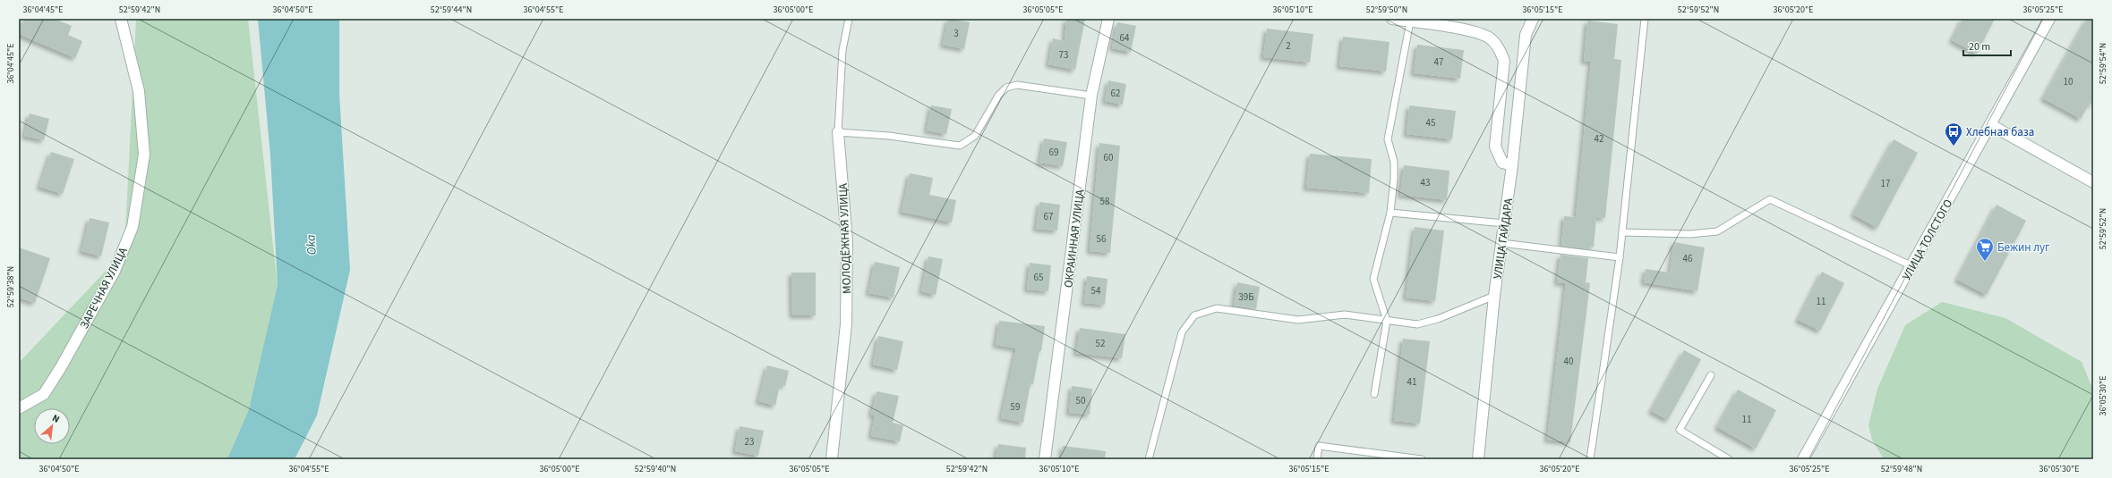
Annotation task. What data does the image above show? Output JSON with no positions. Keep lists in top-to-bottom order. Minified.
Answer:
{"streets":{"street":["МОЛОДЁЖНАЯ УЛИЦА","ОКРАИННАЯ УЛИЦА","УЛИЦА ГАЙДАРА","УЛИЦА ТОЛСТОГО","ЗАРЕЧНАЯ УЛИЦА"]},"water":["Oka"],"places":{"bus stop":["Хлебная база"],"supermarket":["Бежин луг"]},"house_numbers":["3","64","2","73","47","10","62","45","42","69","60","43","17","58","67","56","46","65","54","39Б","11","52","40","41","50","59","11","23"],"scale_bar":"20 m","north":"top right","coordinates":["36°04'45\"E","52°59'42\"N","36°04'50\"E","52°59'44\"N","36°04'55\"E","36°05'00\"E","36°05'05\"E","36°05'10\"E","52°59'50\"N","36°05'15\"E","52°59'52\"N","36°05'20\"E","36°05'25\"E","52°59'54\"N","52°59'38\"N","36°05'30\"E","52°59'40\"N","52°59'48\"N"]}
